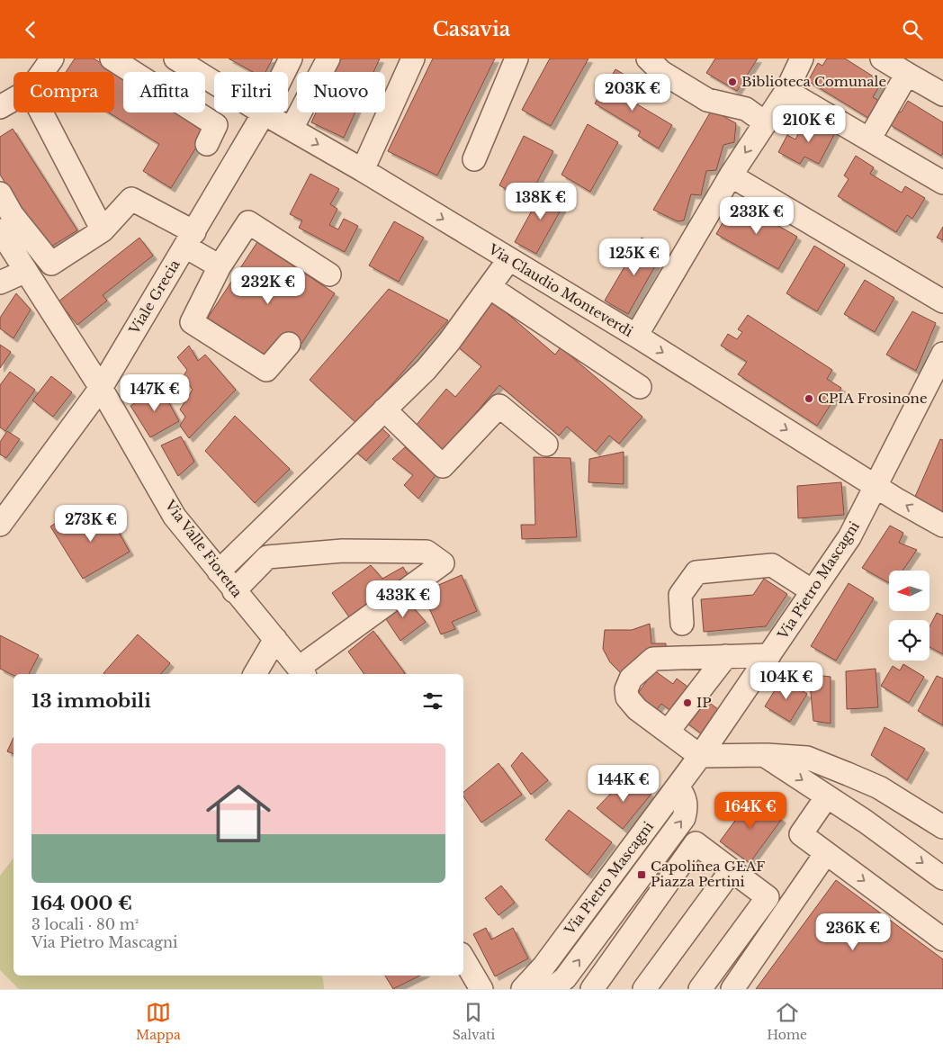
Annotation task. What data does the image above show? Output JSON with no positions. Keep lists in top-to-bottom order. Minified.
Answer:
{"streets":{"street":["Via Claudio Monteverdi","Viale Grecia","Via Valle Fioretta","Via Pietro Mascagni"]},"crossings":[["Via Claudio Monteverdi","Viale Grecia"],["Via Claudio Monteverdi","Via Pietro Mascagni"],["Viale Grecia","Via Valle Fioretta"]],"places":{"other":["Biblioteca Comunale","CPIA Frosinone","IP"],"transit":["Capolinea GEAF Piazza Pertini"]},"north":"left","page":{"header":"Casavia","chip":["Compra","Affitta","Filtri","Nuovo"],"price":["203K €","210K €","138K €","233K €","125K €","232K €","147K €","273K €","433K €","104K €","144K €","164K €","236K €"],"heading":"13 immobili","list":[{"name":"164 000 €","note":"3 locali · 80 m² · Via Pietro Mascagni"}],"tabs":["Mappa","Salvati","Home"]}}
